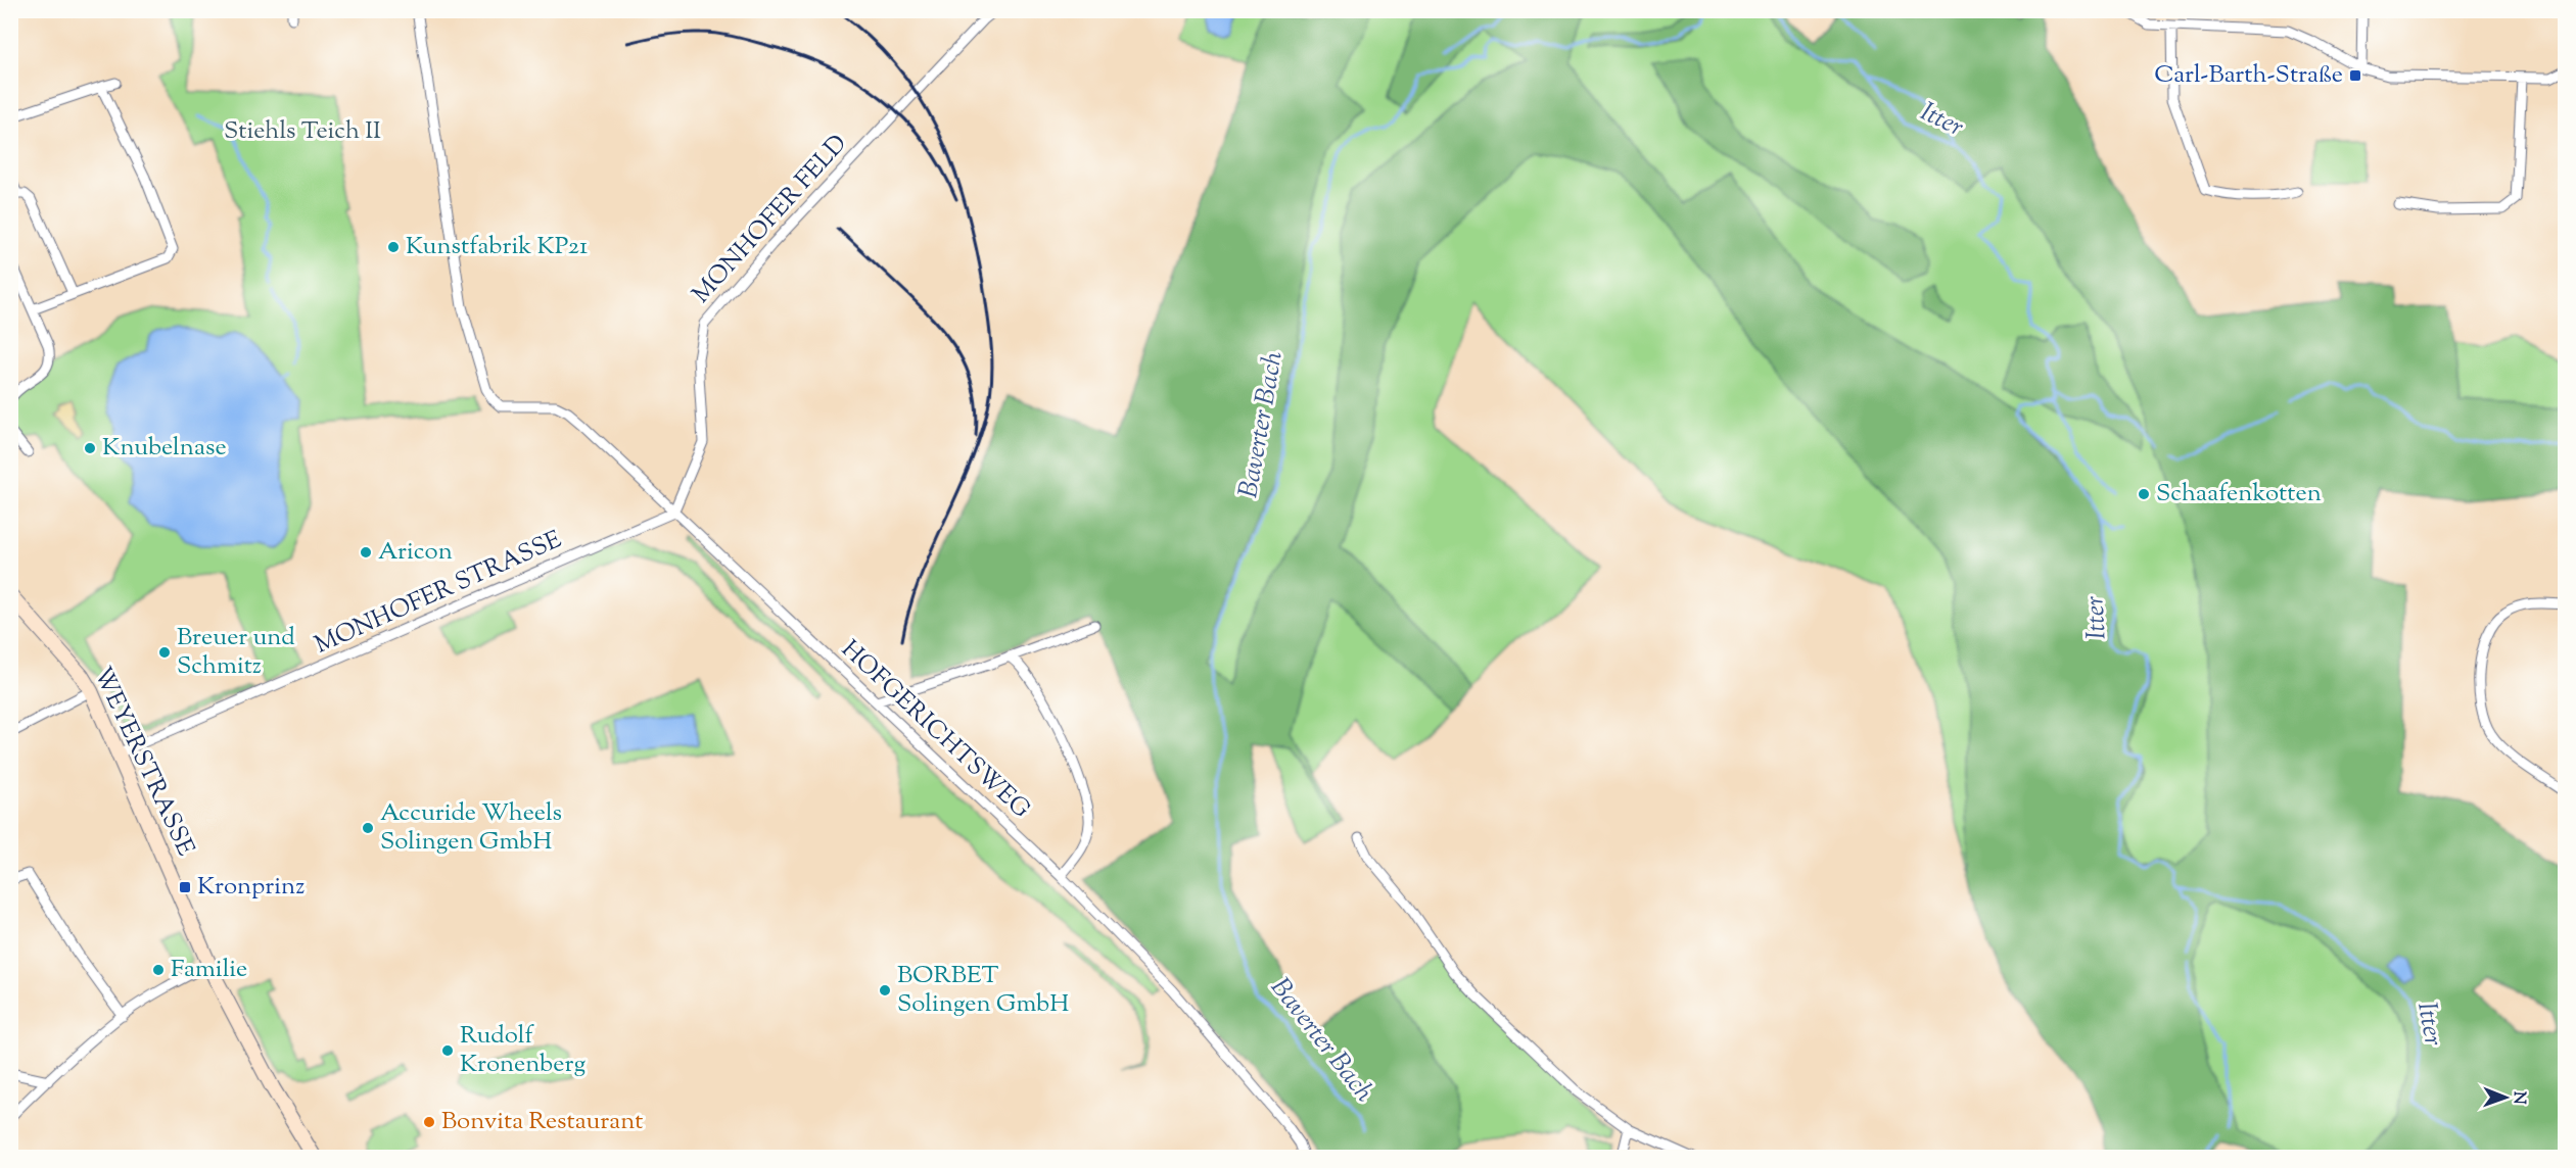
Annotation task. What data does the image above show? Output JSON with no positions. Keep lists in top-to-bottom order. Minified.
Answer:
{"streets":{"main road":["WEYERSTRASSE"],"street":["MONHOFER FELD","MONHOFER STRASSE","HOFGERICHTSWEG"]},"crossings":[["MONHOFER FELD","MONHOFER STRASSE"],["MONHOFER FELD","HOFGERICHTSWEG"],["MONHOFER STRASSE","HOFGERICHTSWEG"],["MONHOFER STRASSE","WEYERSTRASSE"]],"water":["Itter","Baverter Bach"],"parks":["Stiehls Teich II"],"places":{"transit":["Carl-Barth-Straße","Kronprinz"],"other":["Kunstfabrik KP21","Knubelnase","Schaafenkotten","Aricon","Breuer und Schmitz","Accuride Wheels Solingen GmbH","Familie","BORBET Solingen GmbH","Rudolf Kronenberg","Bonvita Restaurant"]},"north":"right"}
